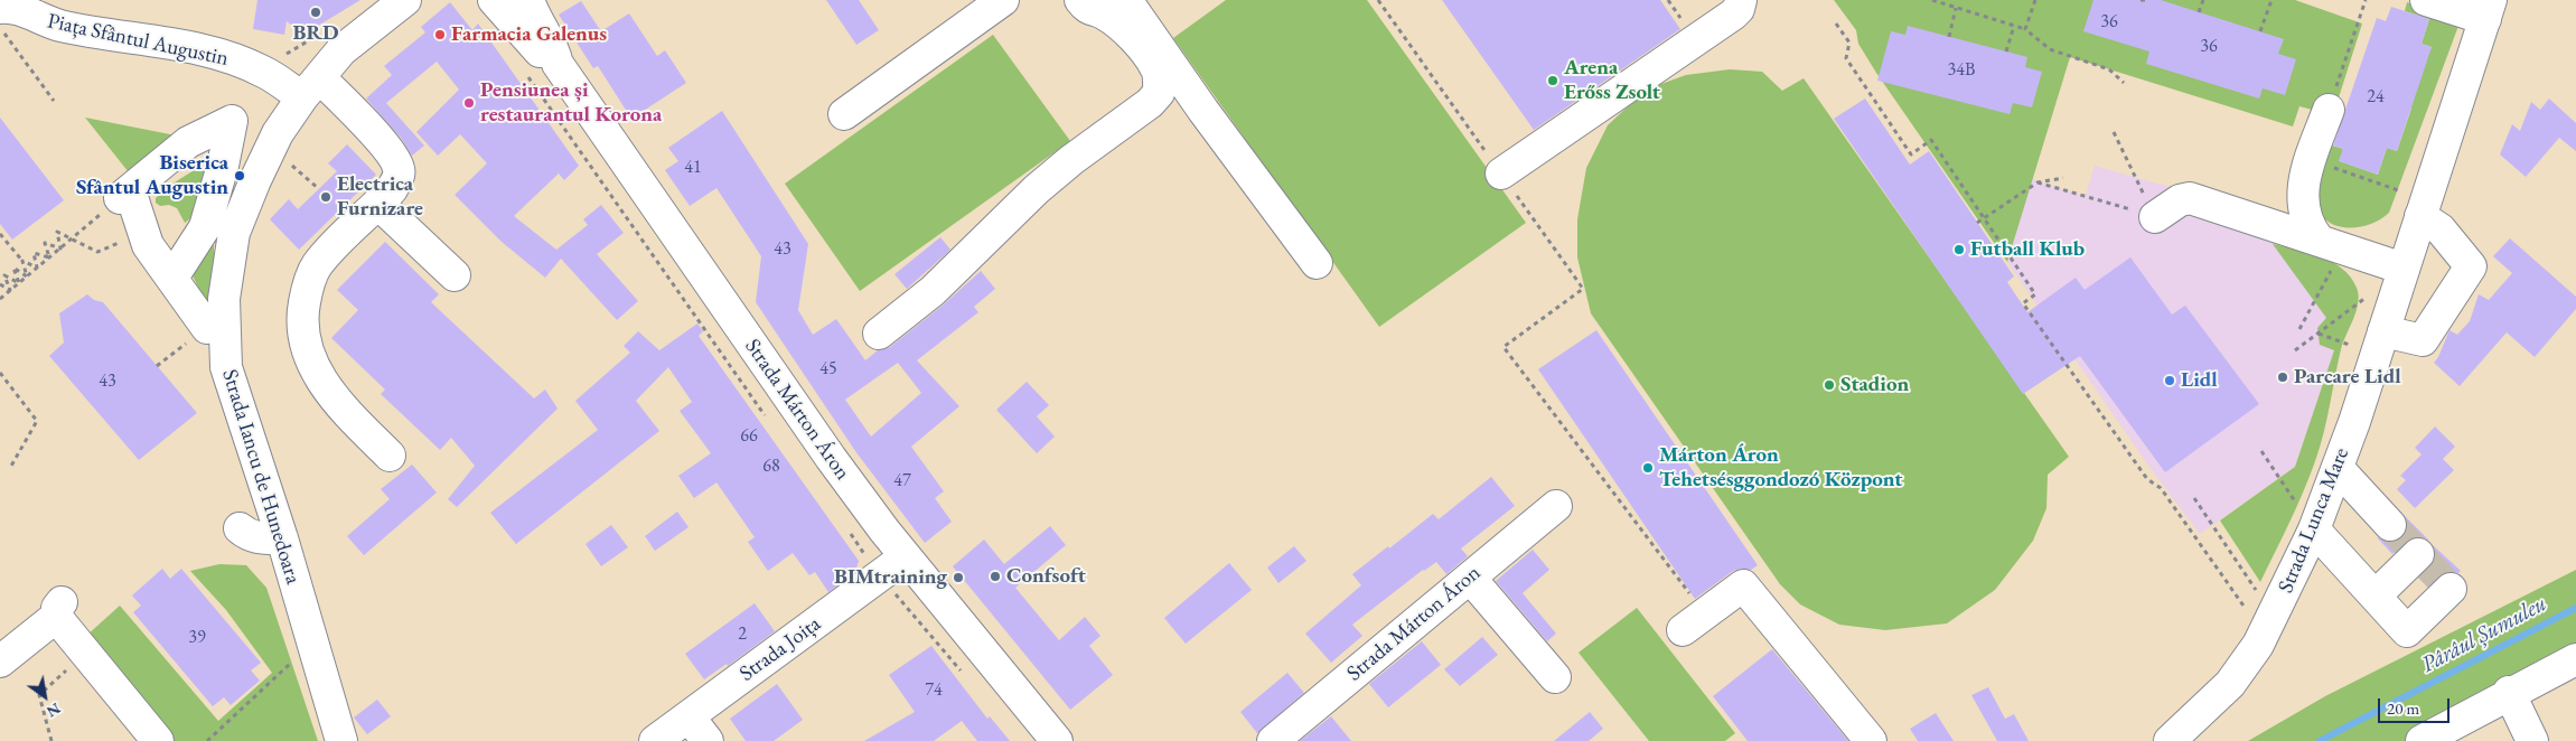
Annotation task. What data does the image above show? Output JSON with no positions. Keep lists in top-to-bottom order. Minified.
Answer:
{"streets":{"street":["Piața Sfântul Augustin","Strada Márton Áron","Strada Iancu de Hunedoara","Strada Lunca Mare","Strada Joița"]},"crossings":[["Piața Sfântul Augustin","Strada Iancu de Hunedoara"],["Strada Márton Áron","Strada Joița"]],"water":["Pârâul Șumuleu"],"places":["BRD","Farmacia Galenus","Arena Erőss Zsolt","Pensiunea și restaurantul Korona","Biserica Sfântul Augustin","Electrica Furnizare","Futball Klub","Parcare Lidl","Lidl","Stadion","Márton Áron Tehetsésggondozó Központ","Confsoft","BIMtraining"],"house_numbers":["36","36","34B","24","41","43","45","43","66","68","47","2","39","74"],"scale_bar":"20 m","north":"bottom right"}
